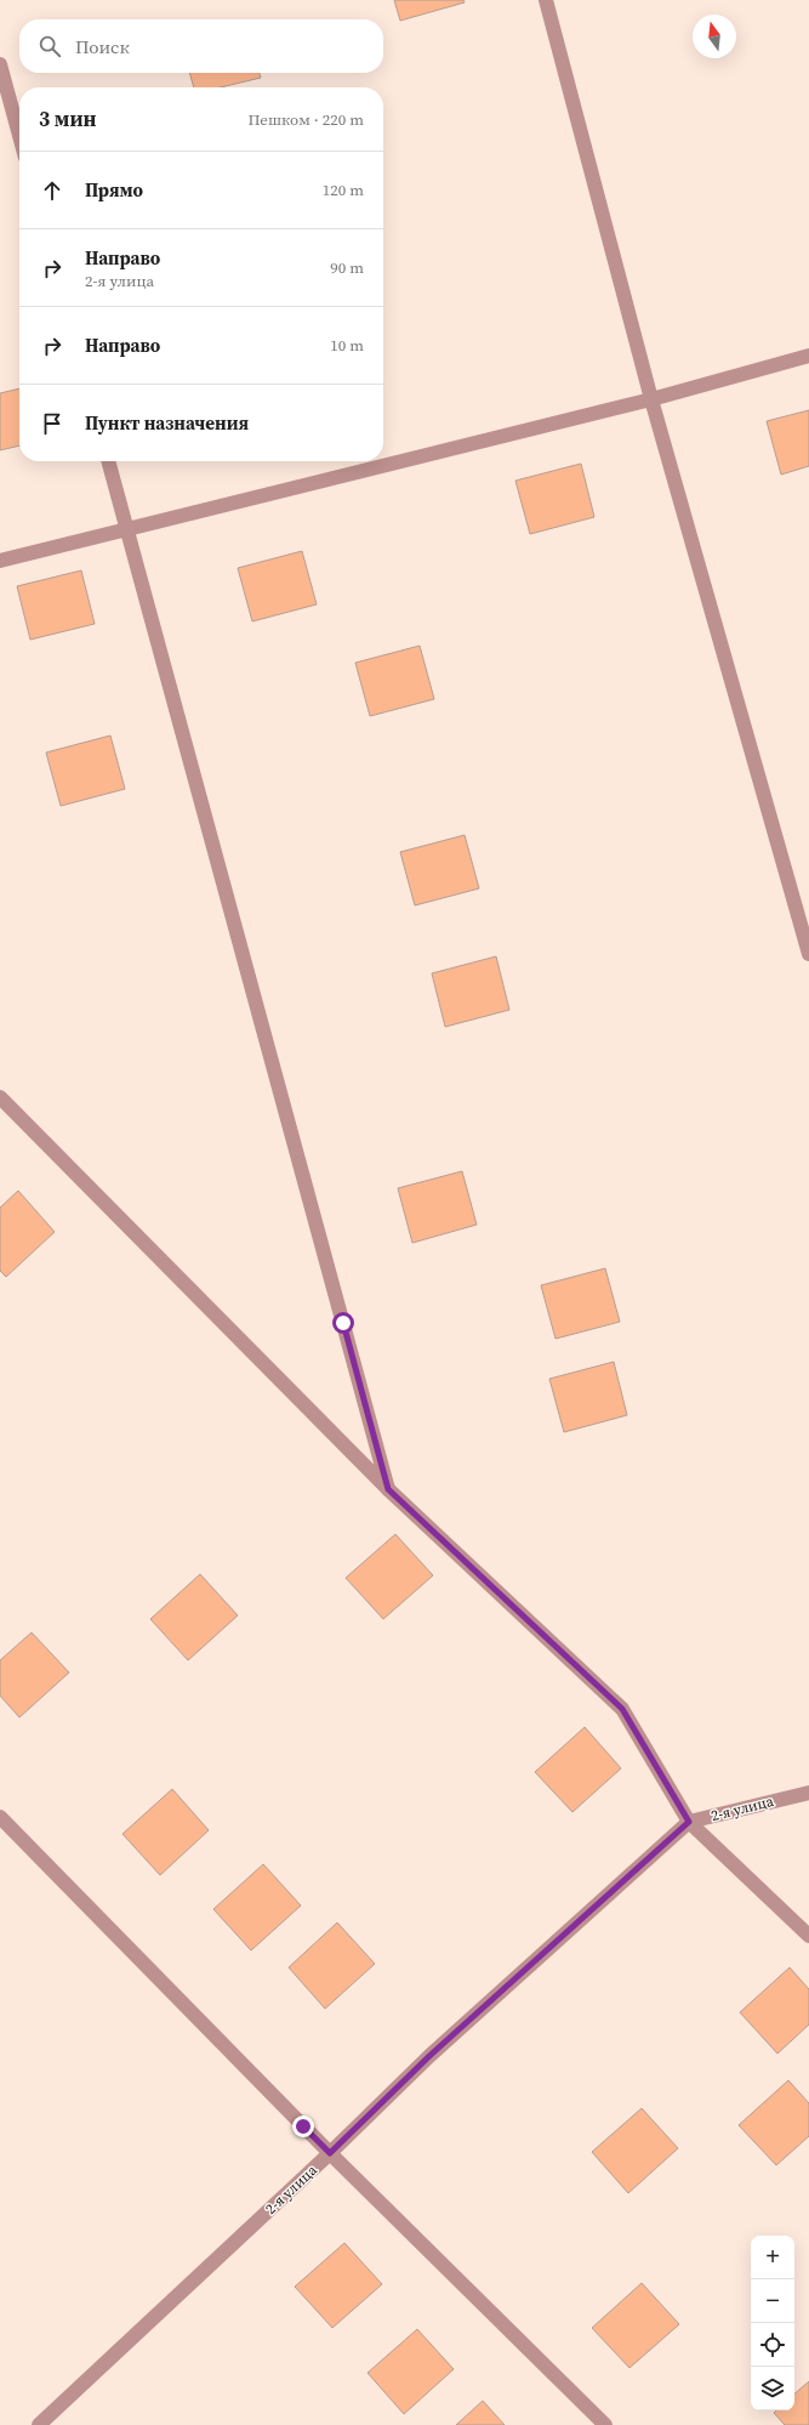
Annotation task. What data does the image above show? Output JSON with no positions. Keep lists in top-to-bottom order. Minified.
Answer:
{"streets":{"street":["2-я улица"]},"north":"top","page":{"search":"Поиск","heading":["3 мин","Пешком · 220 m"],"list":[["Прямо","120 m"],["Направо","2-я улица","90 m"],["Направо","10 m"],"Пункт назначения"],"map_buttons":["+","−"]}}
